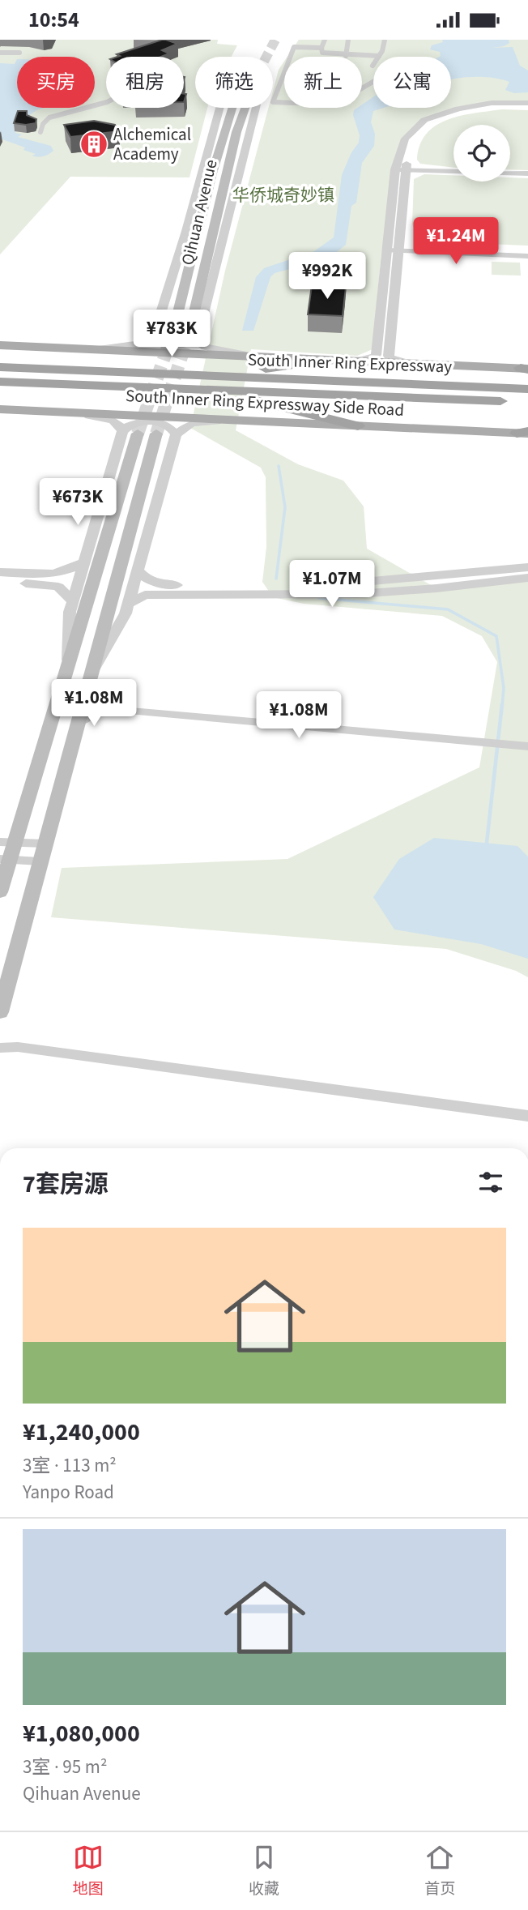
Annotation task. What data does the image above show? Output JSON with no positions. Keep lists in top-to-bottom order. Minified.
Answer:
{"streets":{"highway":["South Inner Ring Expressway"],"main road":["Qihuan Avenue","South Inner Ring Expressway Side Road"]},"parks":["华侨城奇妙镇"],"places":{"building":["Alchemical Academy"]},"page":{"status":"10:54","chip":["买房","租房","筛选","新上","公寓"],"price":["¥1.24M","¥992K","¥783K","¥673K","¥1.07M","¥1.08M","¥1.08M"],"heading":"7套房源","list":[{"name":"¥1,240,000","note":"3室 · 113 m² · Yanpo Road"},{"name":"¥1,080,000","note":"3室 · 95 m² · Qihuan Avenue"}],"tabs":["地图","收藏","首页"]}}
